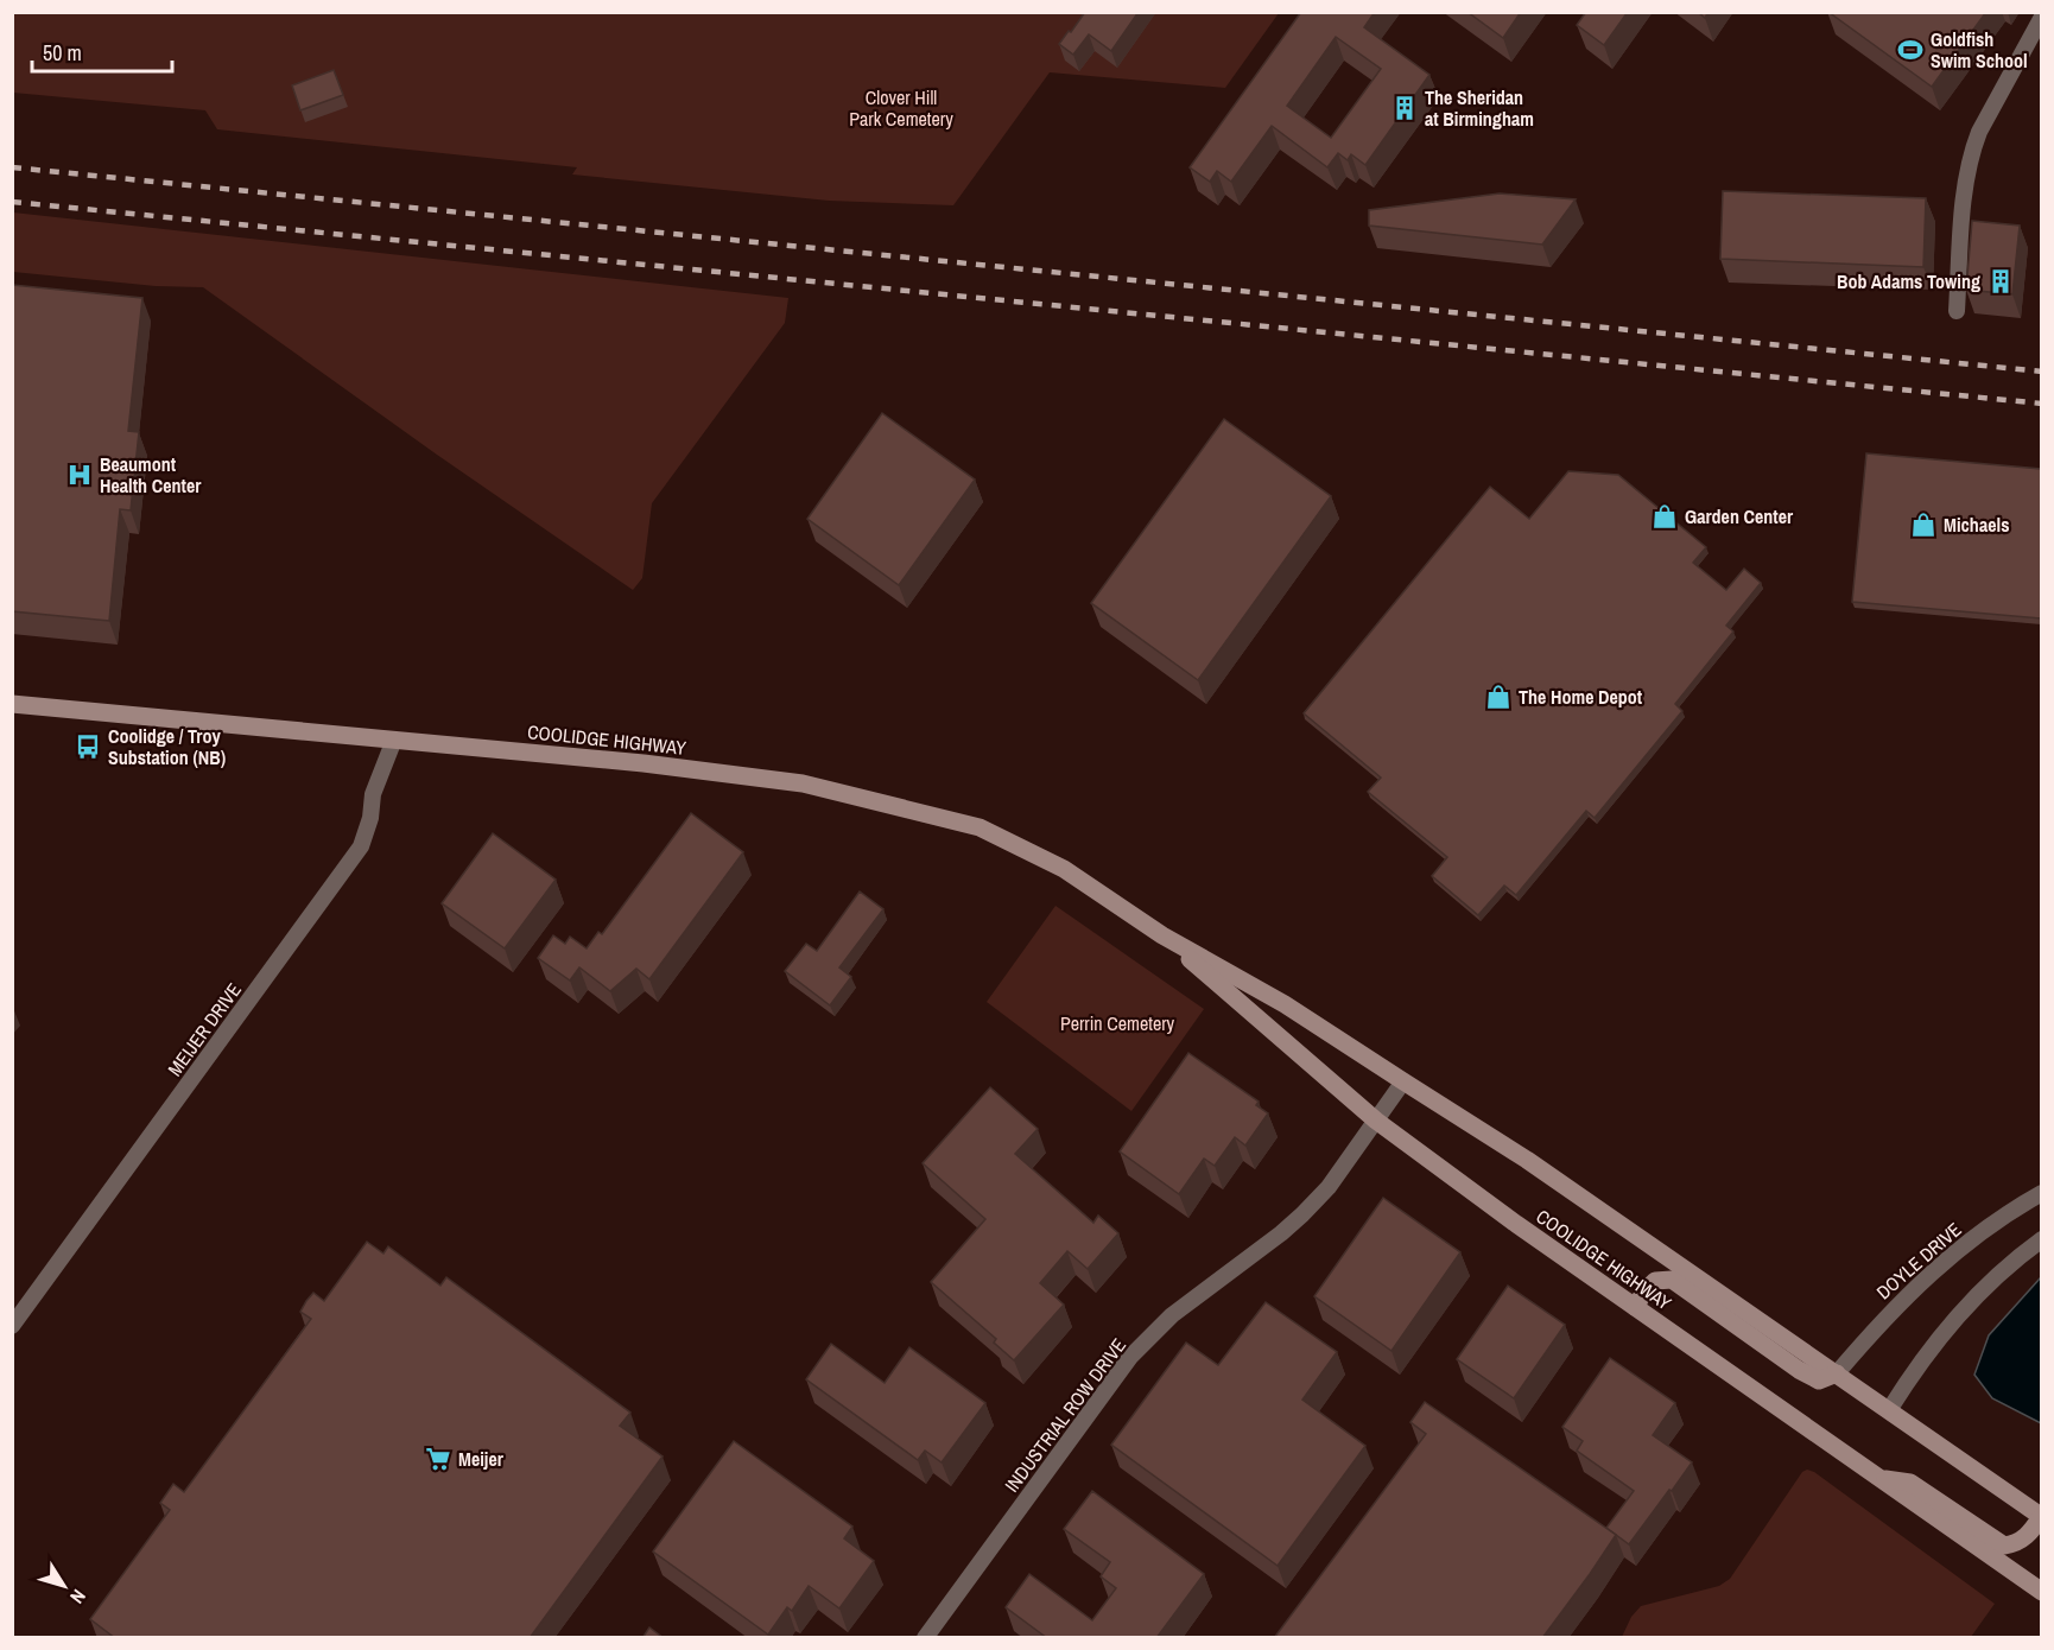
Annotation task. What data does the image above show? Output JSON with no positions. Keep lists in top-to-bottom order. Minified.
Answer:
{"streets":{"main road":["COOLIDGE HIGHWAY"],"street":["MEIJER DRIVE","DOYLE DRIVE","INDUSTRIAL ROW DRIVE"]},"crossings":[["COOLIDGE HIGHWAY","MEIJER DRIVE"],["COOLIDGE HIGHWAY","DOYLE DRIVE"],["COOLIDGE HIGHWAY","INDUSTRIAL ROW DRIVE"]],"parks":["Clover Hill Park Cemetery","Perrin Cemetery"],"places":{"sports":["Goldfish Swim School"],"building":["The Sheridan at Birmingham","Bob Adams Towing"],"hospital":["Beaumont Health Center"],"shop":["Garden Center","Michaels","The Home Depot"],"bus stop":["Coolidge / Troy Substation (NB)"],"supermarket":["Meijer"]},"scale_bar":"50 m","north":"bottom right"}
